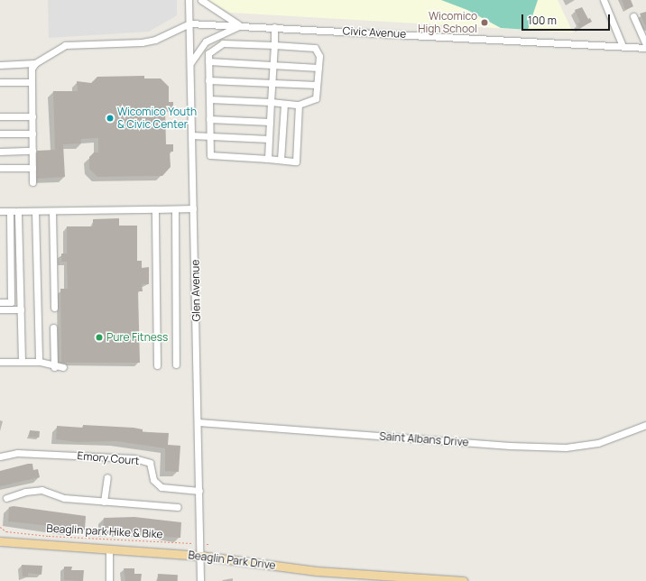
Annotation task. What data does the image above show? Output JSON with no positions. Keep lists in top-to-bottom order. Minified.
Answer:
{"streets":{"main road":["Beaglin Park Drive"],"street":["Civic Avenue","Glen Avenue","Saint Albans Drive","Emory Court"],"path":["Beaglin park Hike & Bike"]},"crossings":[["Civic Avenue","Glen Avenue"],["Glen Avenue","Saint Albans Drive"],["Glen Avenue","Emory Court"],["Glen Avenue","Beaglin park Hike & Bike"],["Glen Avenue","Beaglin Park Drive"]],"places":["Wicomico High School","Wicomico Youth & Civic Center","Pure Fitness"],"scale_bar":"100 m"}
